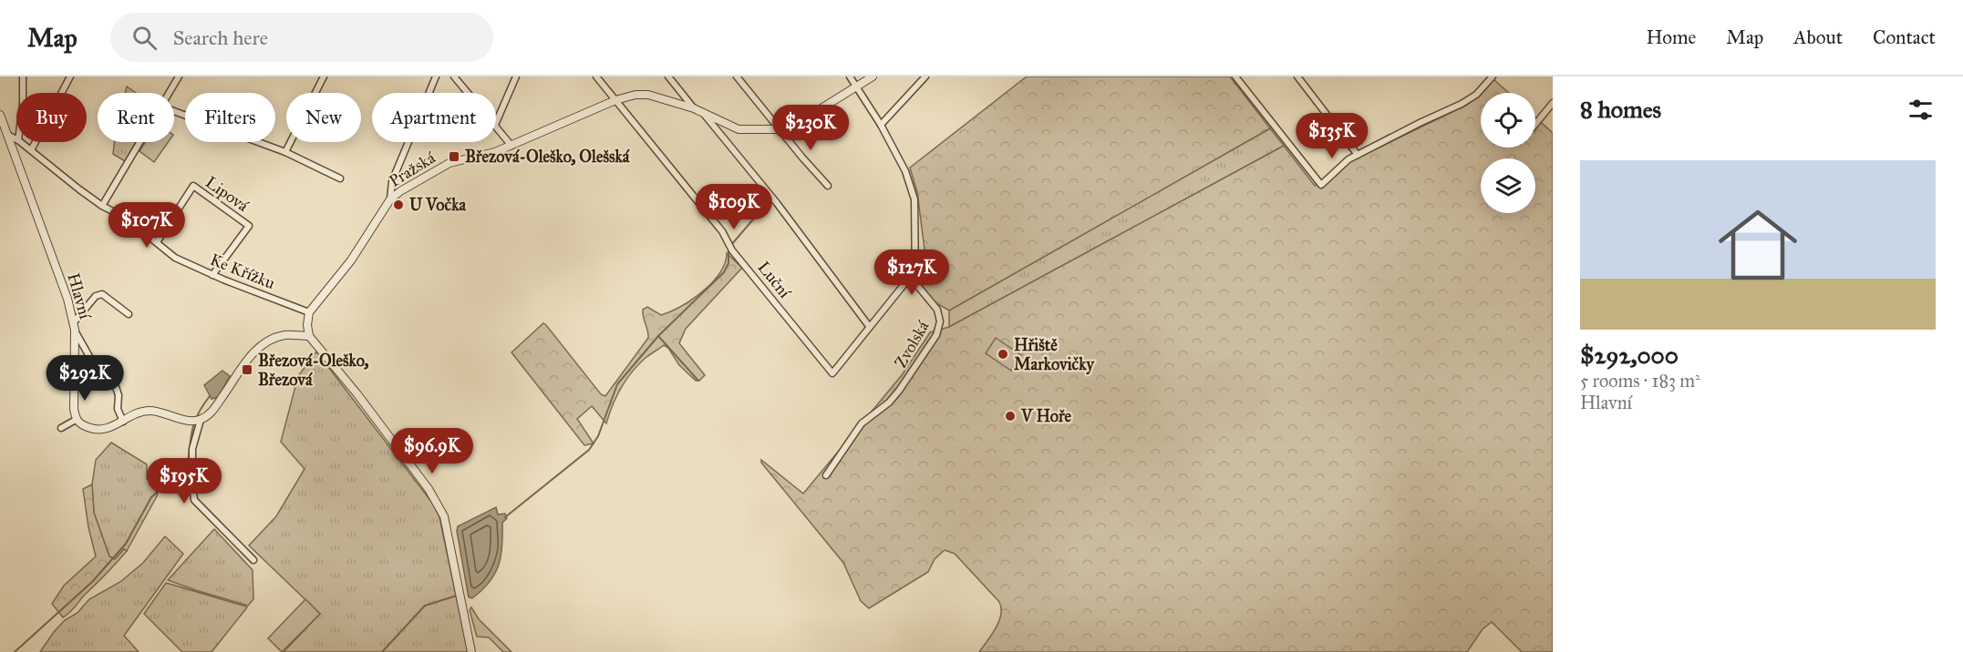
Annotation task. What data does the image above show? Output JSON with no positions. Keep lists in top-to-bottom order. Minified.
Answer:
{"streets":{"street":["Pražská","Lipová","Ke Křížku","Luční","Hlavní","Zvolská"]},"crossings":[["Pražská","Ke Křížku"],["Pražská","Luční"],["Pražská","Zvolská"],["Lipová","Ke Křížku"],["Ke Křížku","Hlavní"]],"places":{"transit":["Březová-Oleško, Olešská","Březová-Oleško, Březová"],"other":["U Vočka","Hřiště Markovičky","V Hoře"]},"page":{"header":"Map","search":"Search here","nav":["Home","Map","About","Contact"],"heading":"8 homes","chip":["Buy","Rent","Filters","New","Apartment"],"price":["$230K","$135K","$109K","$107K","$127K","$292K","$96.9K","$195K"],"list":[{"name":"$292,000","note":"5 rooms · 183 m² · Hlavní"}]}}
